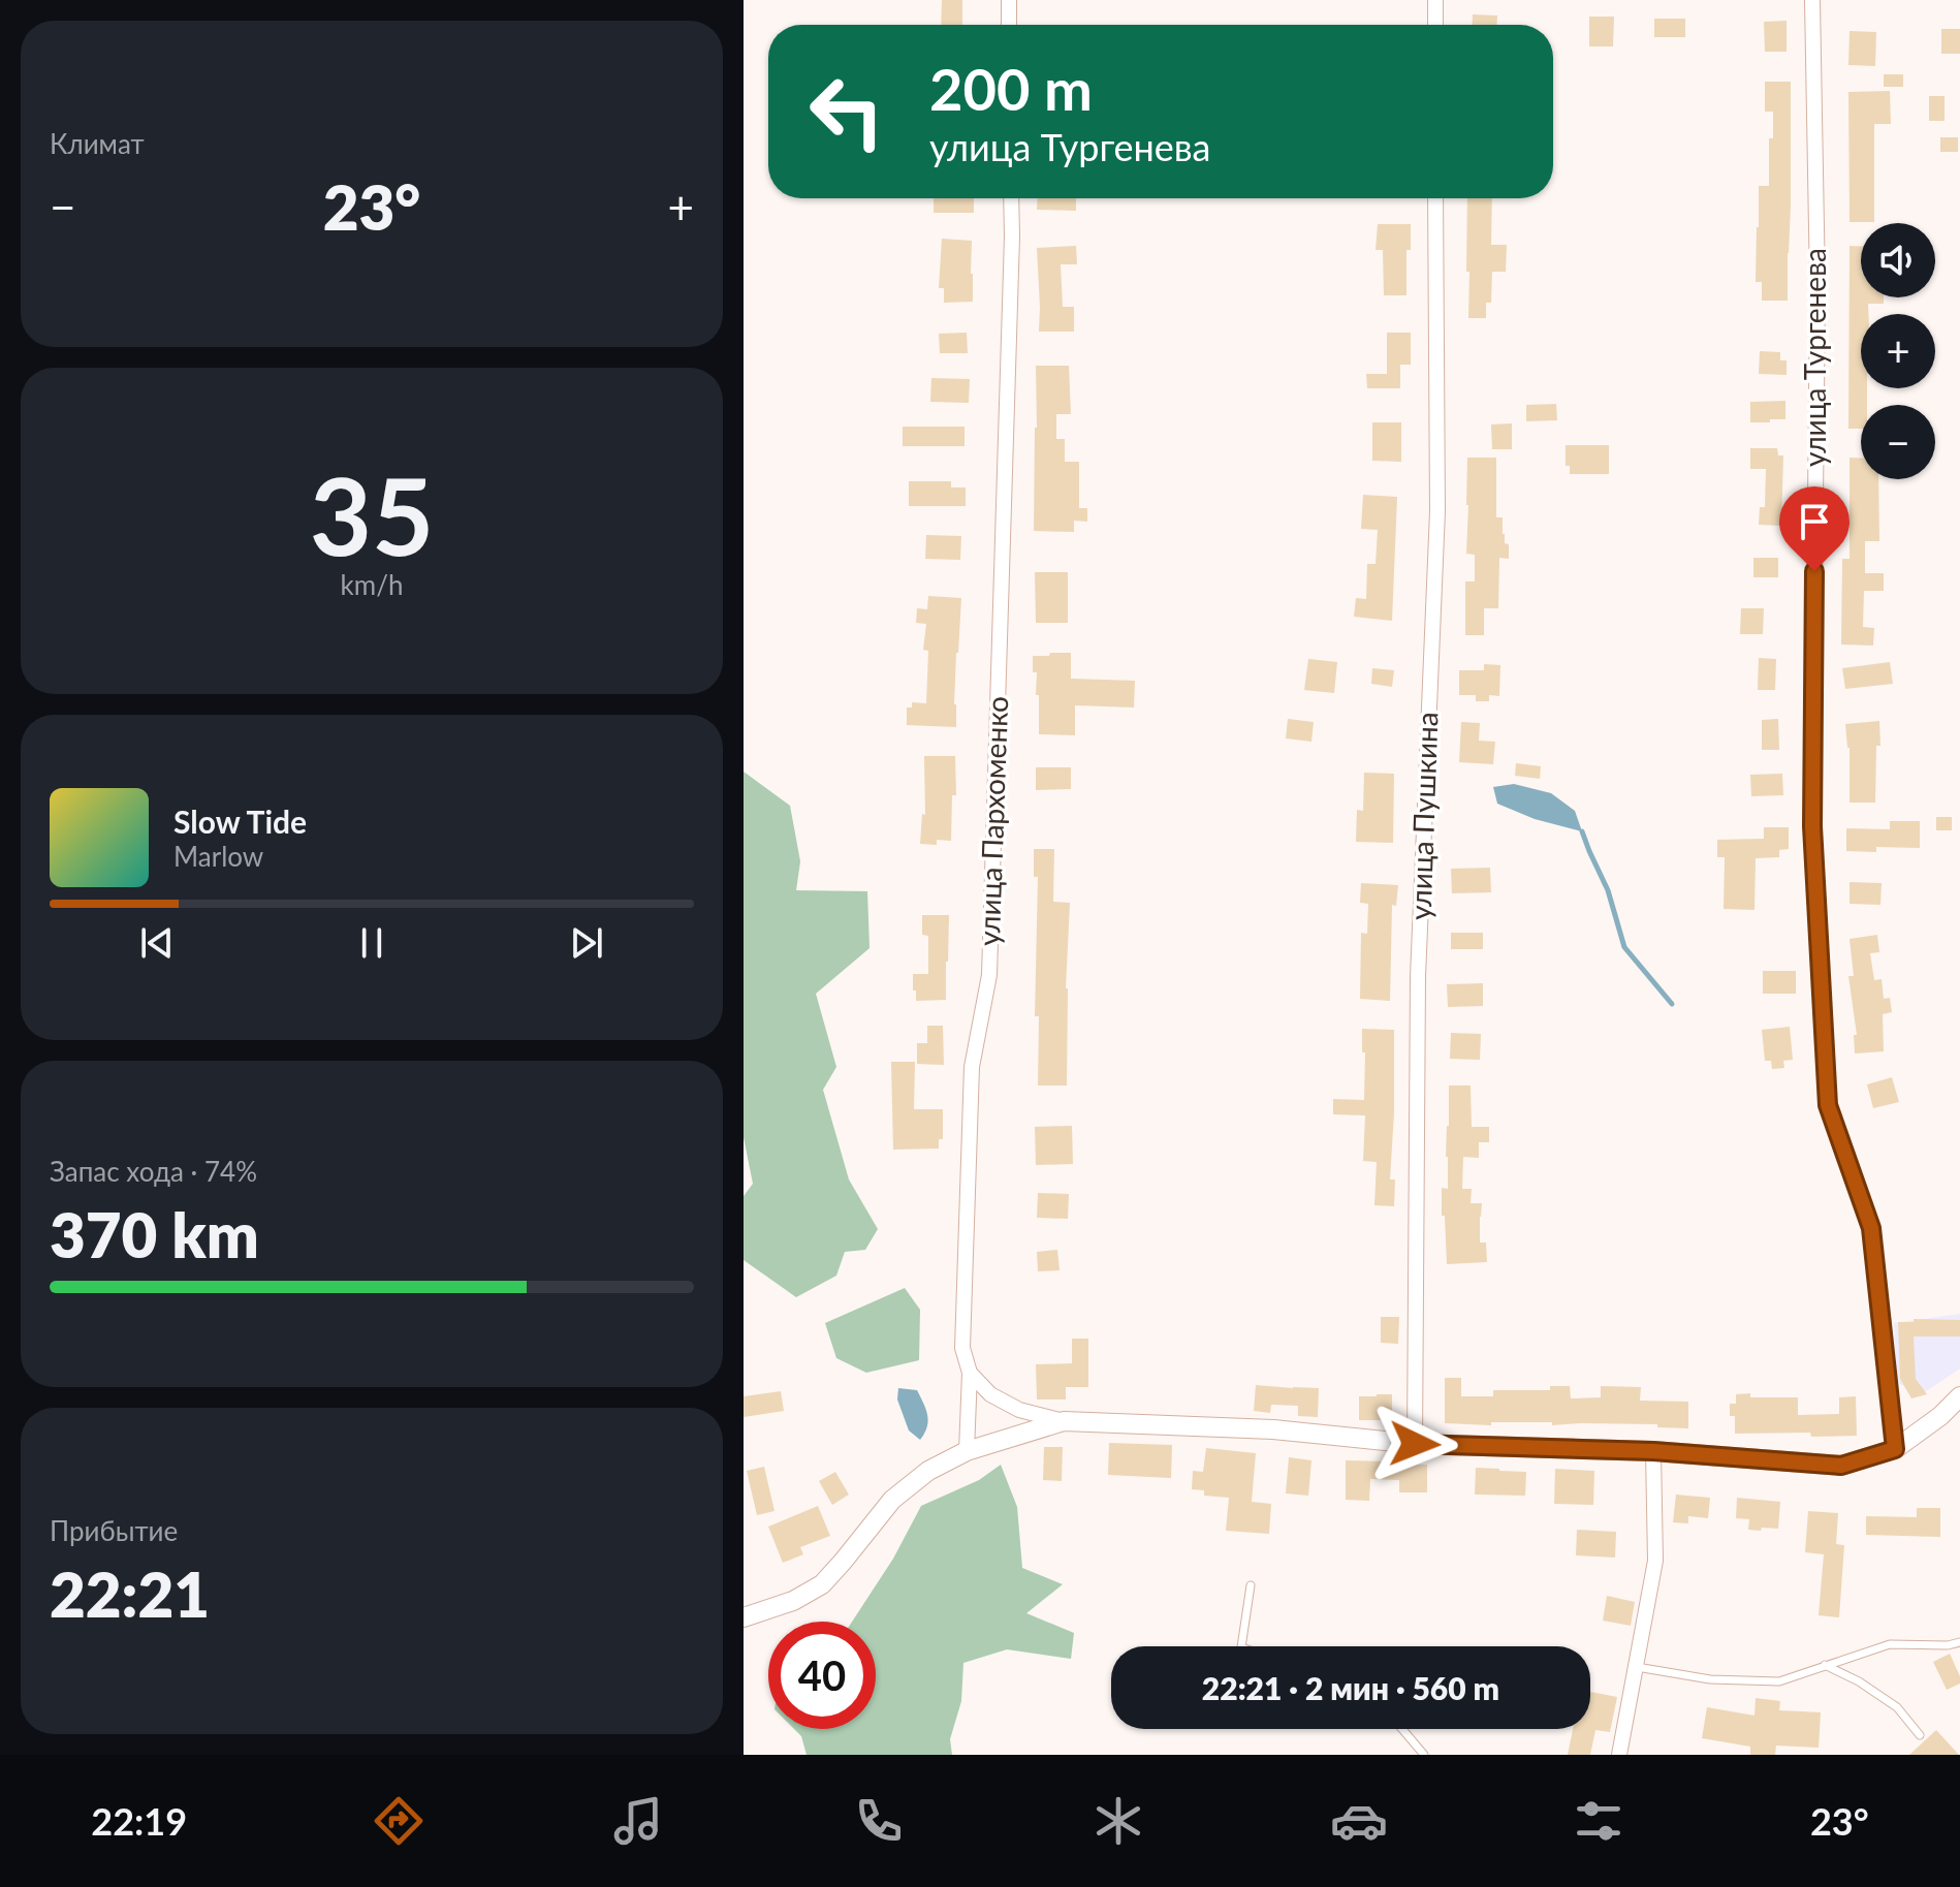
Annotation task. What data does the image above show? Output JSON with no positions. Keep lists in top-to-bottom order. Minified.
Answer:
{"streets":{"street":["улица Тургенева","улица Пушкина","улица Пархоменко"]},"page":{"tile":["Климат",["35","km/h"],["Запас хода · 74%","370 km"],["Прибытие","22:21"]],"turn":["200 m","улица Тургенева"],"heat":["−","23°","+"],"map_buttons":["+","−"],"song":["Slow Tide","Marlow"],"limit":"40","trip":"22:21 · 2 мин · 560 m","tabs":["22:19","23°"]}}
